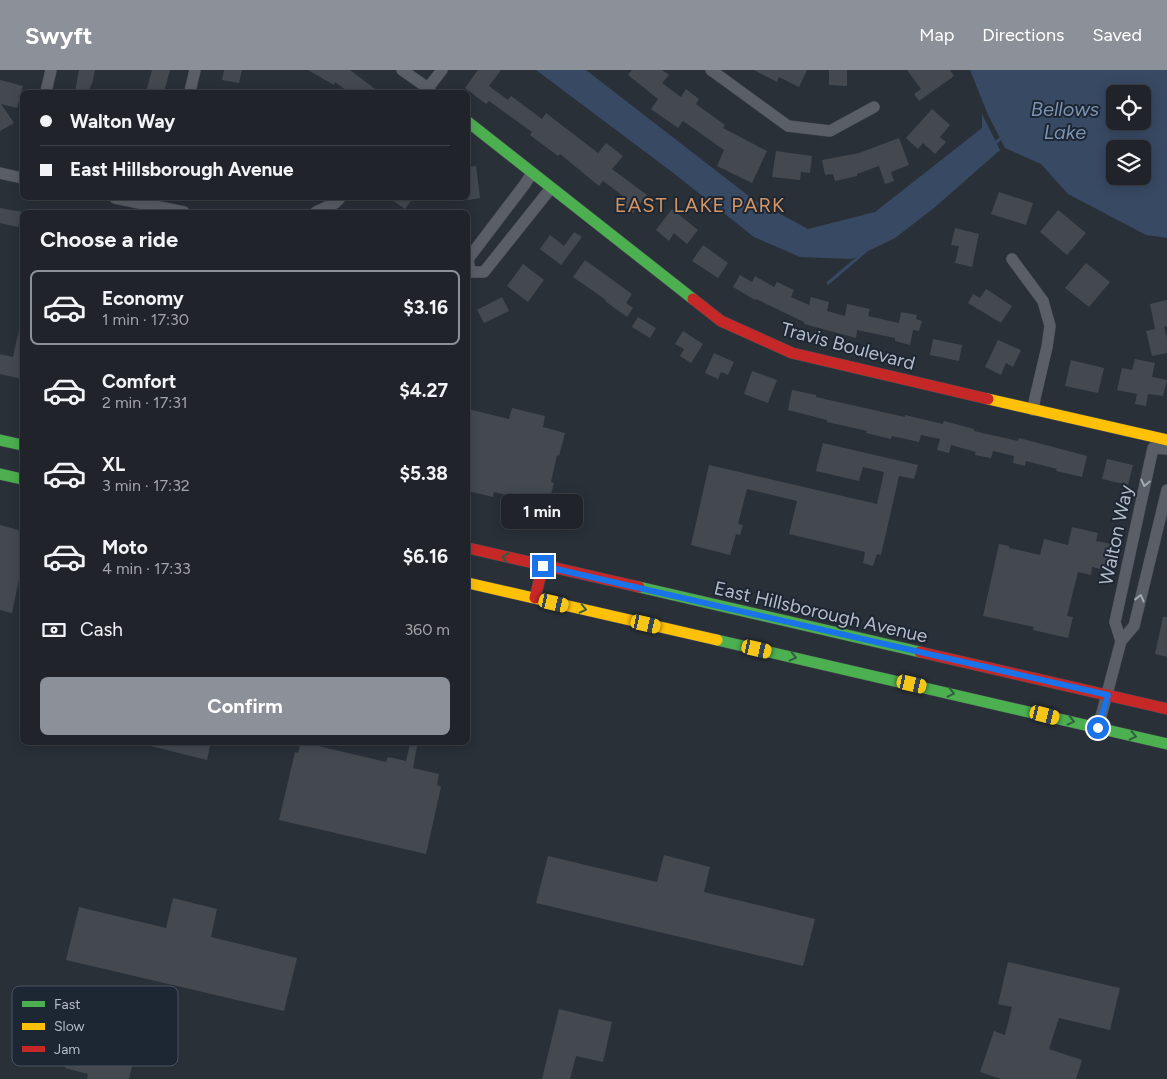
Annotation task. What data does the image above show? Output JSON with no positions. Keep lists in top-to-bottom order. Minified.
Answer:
{"streets":{"main road":["Travis Boulevard","East Hillsborough Avenue"],"street":["Walton Way"]},"crossings":[["Travis Boulevard","Walton Way"],["Walton Way","East Hillsborough Avenue"]],"districts":["EAST LAKE PARK"],"water":["Bellows Lake"],"legend":["Fast","Slow","Jam"],"page":{"header":"Swyft","nav":["Map","Directions","Saved"],"banner":["Walton Way","East Hillsborough Avenue"],"heading":"Choose a ride","list":[{"name":"Economy","note":"1 min · 17:30","value":"$3.16"},{"name":"Comfort","note":"2 min · 17:31","value":"$4.27"},{"name":"XL","note":"3 min · 17:32","value":"$5.38"},{"name":"Moto","note":"4 min · 17:33","value":"$6.16"}],"bubble":"1 min","pay":["Cash","360 m"],"buttons":"Confirm"}}
